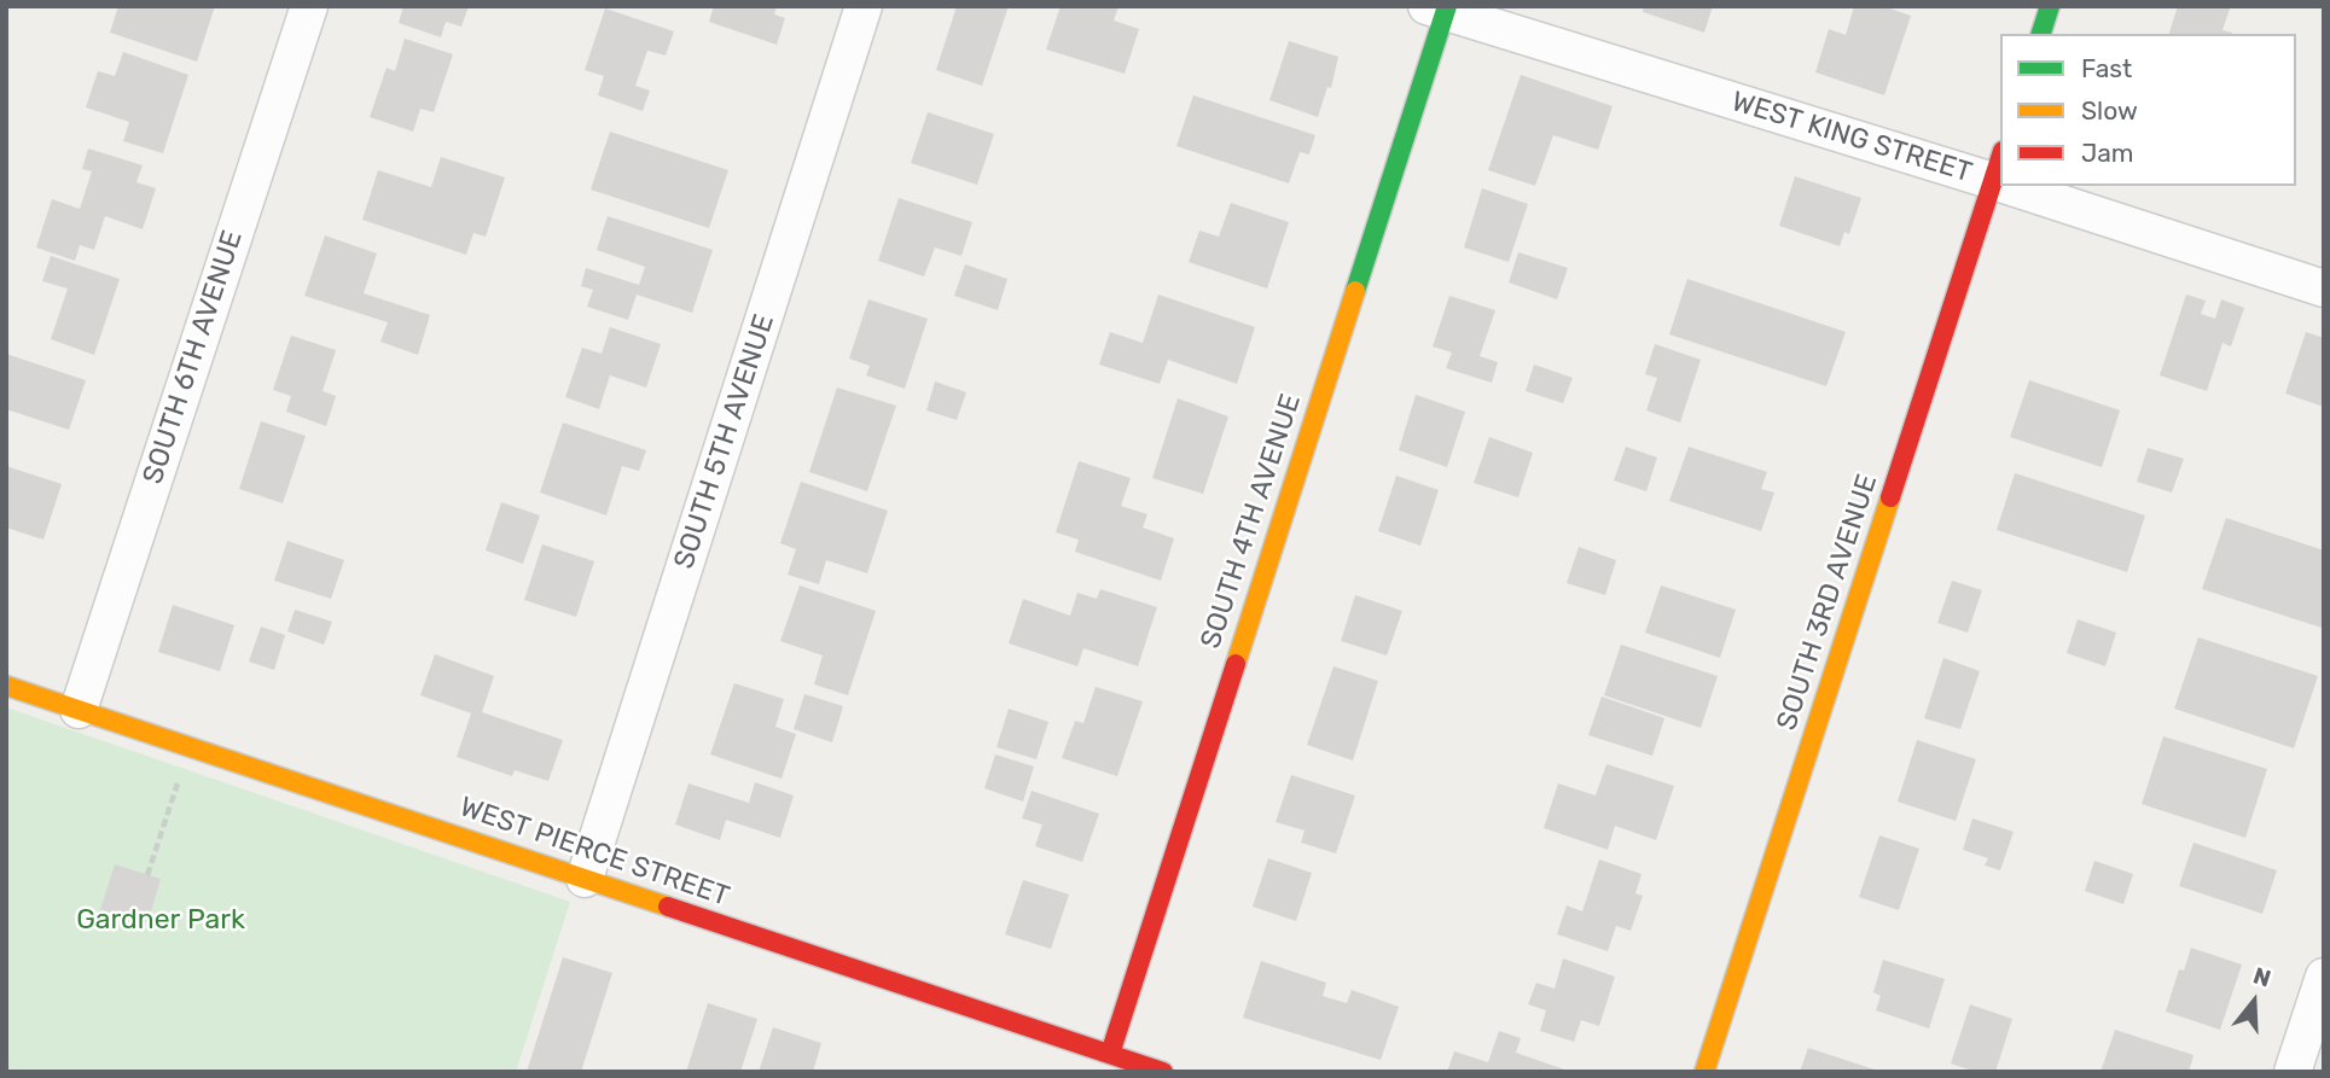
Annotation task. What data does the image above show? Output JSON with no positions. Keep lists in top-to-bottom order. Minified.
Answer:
{"streets":{"street":["WEST KING STREET","SOUTH 6TH AVENUE","SOUTH 5TH AVENUE","SOUTH 4TH AVENUE","SOUTH 3RD AVENUE","WEST PIERCE STREET"]},"crossings":[["WEST KING STREET","SOUTH 4TH AVENUE"],["WEST KING STREET","SOUTH 3RD AVENUE"],["SOUTH 6TH AVENUE","WEST PIERCE STREET"],["SOUTH 5TH AVENUE","WEST PIERCE STREET"],["SOUTH 4TH AVENUE","WEST PIERCE STREET"]],"parks":["Gardner Park"],"legend":["Fast","Slow","Jam"],"north":"top"}
